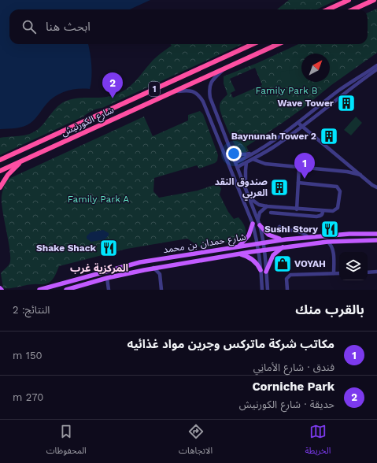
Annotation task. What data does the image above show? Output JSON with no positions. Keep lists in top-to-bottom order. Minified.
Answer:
{"streets":{"highway":["1","شارع الكورنيش"],"main road":["شارع حمدان بن محمد"]},"districts":["المركزية غرب"],"parks":["Family Park B","Family Park A"],"places":{"building":["Wave Tower","Baynunah Tower 2","صندوق النقد العربي"],"restaurant":["Sushi Story","Shake Shack"],"shop":["VOYAH"]},"north":"top right","page":{"search":"ابحث هنا","pins":["2","1"],"heading":["بالقرب منك","النتائج: 2"],"list":[{"mark":"1","name":"مكاتب شركة ماتركس وجرين مواد غذائيه","note":"فندق · شارع الأمانِي","value":"150 m"},{"mark":"2","name":"Corniche Park","note":"حديقة · شارع الكورنيش","value":"270 m"}],"nav":["الخريطة","الاتجاهات","المحفوظات"]}}
